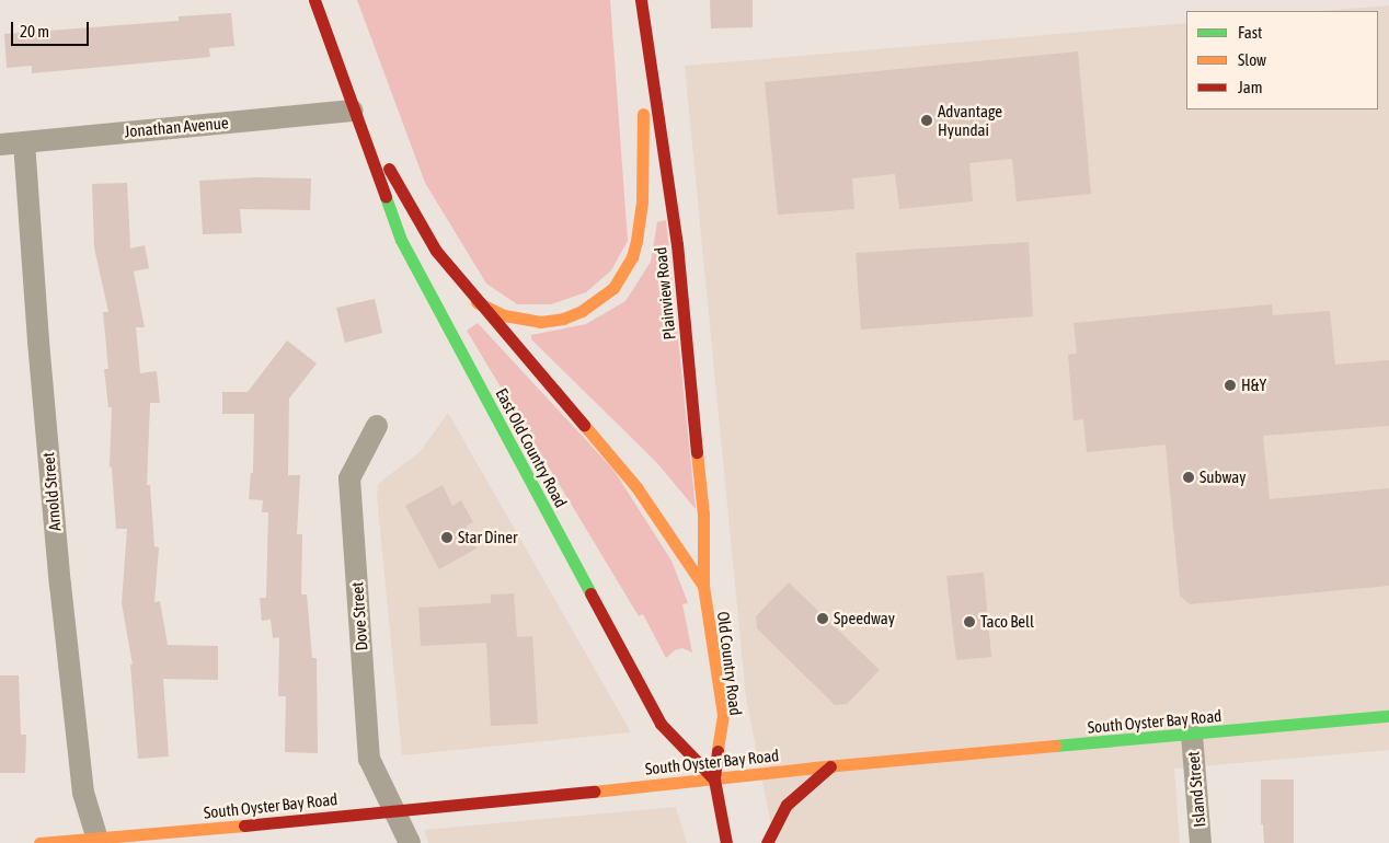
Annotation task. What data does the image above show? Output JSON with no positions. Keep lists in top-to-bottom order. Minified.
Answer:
{"streets":{"main road":["Plainview Road","East Old Country Road","Old Country Road","South Oyster Bay Road"],"street":["Jonathan Avenue","Arnold Street","Dove Street","Island Street"]},"crossings":[["Jonathan Avenue","East Old Country Road"],["Jonathan Avenue","Arnold Street"],["Plainview Road","East Old Country Road"],["Plainview Road","Old Country Road"],["East Old Country Road","Old Country Road"],["East Old Country Road","South Oyster Bay Road"],["Arnold Street","South Oyster Bay Road"],["Dove Street","South Oyster Bay Road"],["Old Country Road","South Oyster Bay Road"],["South Oyster Bay Road","Island Street"]],"places":["Advantage Hyundai","H&Y","Subway","Star Diner","Speedway","Taco Bell"],"legend":["Fast","Slow","Jam"],"scale_bar":"20 m"}
